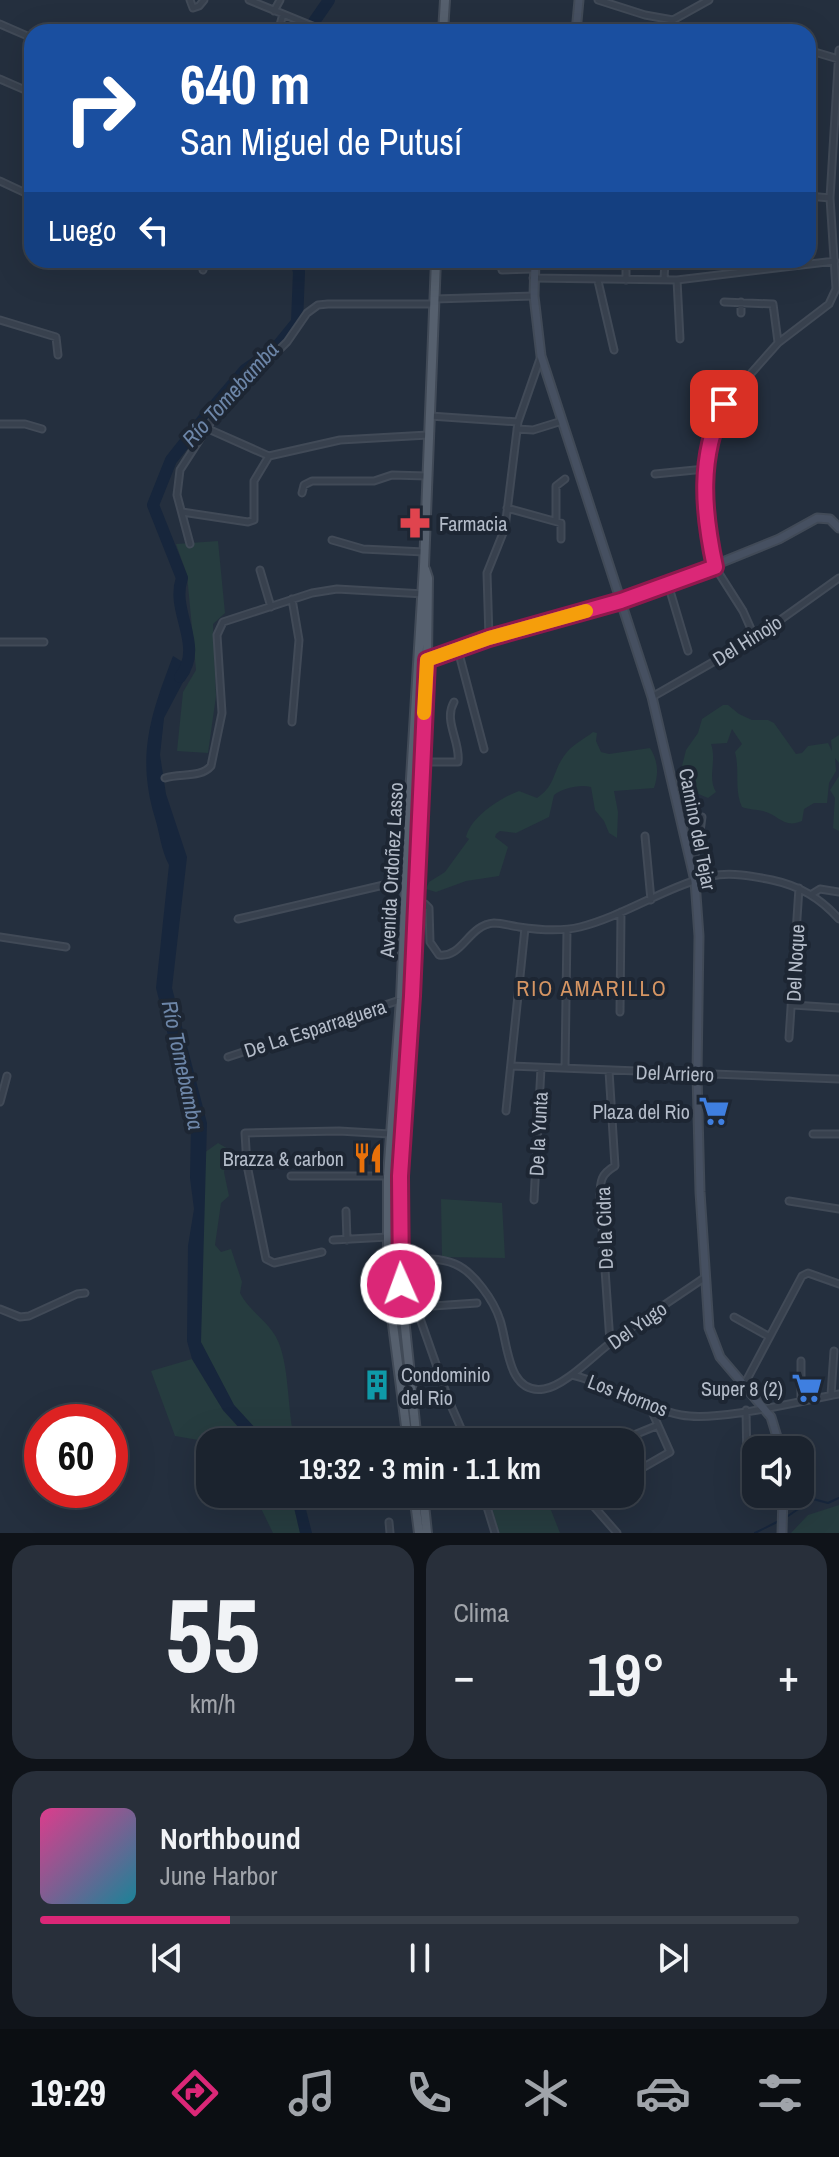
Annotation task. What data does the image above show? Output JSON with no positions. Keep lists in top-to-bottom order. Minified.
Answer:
{"streets":{"main road":["Avenida Ordoñez Lasso"],"street":["Del Hinojo","Camino del Tejar","Del Noque","De La Esparraguera","Del Arriero","De la Yunta","De la Cidra","Del Yugo","Los Hornos"]},"crossings":[["Del Hinojo","Camino del Tejar"],["Camino del Tejar","Del Arriero"],["Camino del Tejar","Del Yugo"],["Camino del Tejar","Los Hornos"],["Avenida Ordoñez Lasso","De La Esparraguera"],["Avenida Ordoñez Lasso","Los Hornos"],["Del Arriero","De la Yunta"],["Del Arriero","De la Cidra"],["De la Cidra","Del Yugo"],["Del Yugo","Los Hornos"]],"districts":["RIO AMARILLO"],"water":["Río Tomebamba"],"places":{"pharmacy":["Farmacia"],"supermarket":["Plaza del Rio","Super 8 (2)"],"restaurant":["Brazza & carbon"],"building":["Condominio del Rio"]},"page":{"turn":["640 m","San Miguel de Putusí"],"then":"Luego","limit":"60","trip":"19:32 · 3 min · 1.1 km","tile":[["55","km/h"],"Clima"],"heat":["−","19°","+"],"song":["Northbound","June Harbor"],"tabs":"19:29"}}
